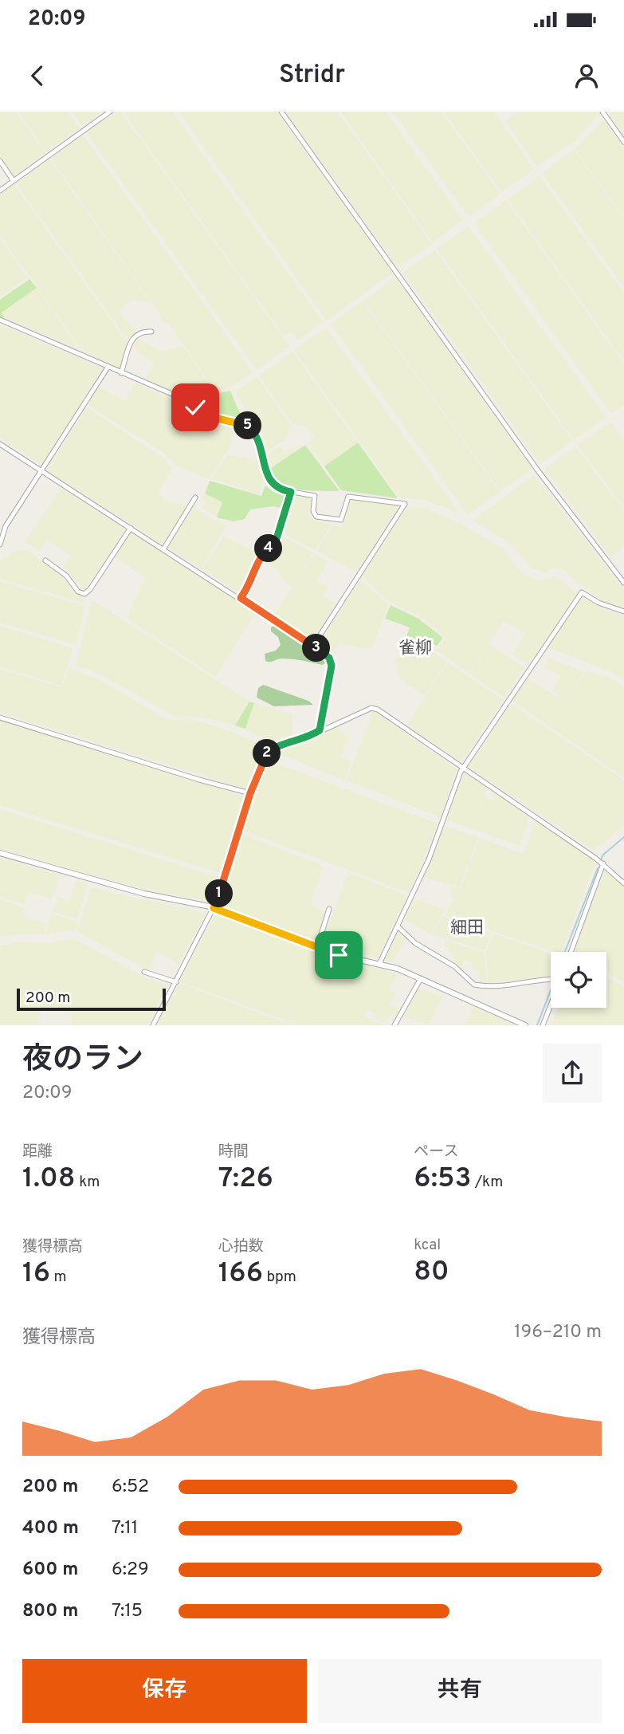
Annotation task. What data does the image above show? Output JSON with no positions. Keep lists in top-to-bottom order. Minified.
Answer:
{"districts":["雀柳","細田"],"scale_bar":"200 m","page":{"status":"20:09","header":"Stridr","pins":["5","4","3","2","1"],"scale":"200 m","heading":["夜のラン","20:09"],"stats":[["距離","1.08 km"],["時間","7:26"],["ペース","6:53 /km"],["獲得標高","16 m"],["心拍数","166 bpm"],["kcal","80"]],"chart":["獲得標高","196–210 m"],"list":[{"name":"200 m","note":"6:52"},{"name":"400 m","note":"7:11"},{"name":"600 m","note":"6:29"},{"name":"800 m","note":"7:15"}],"buttons":["保存","共有"]}}
